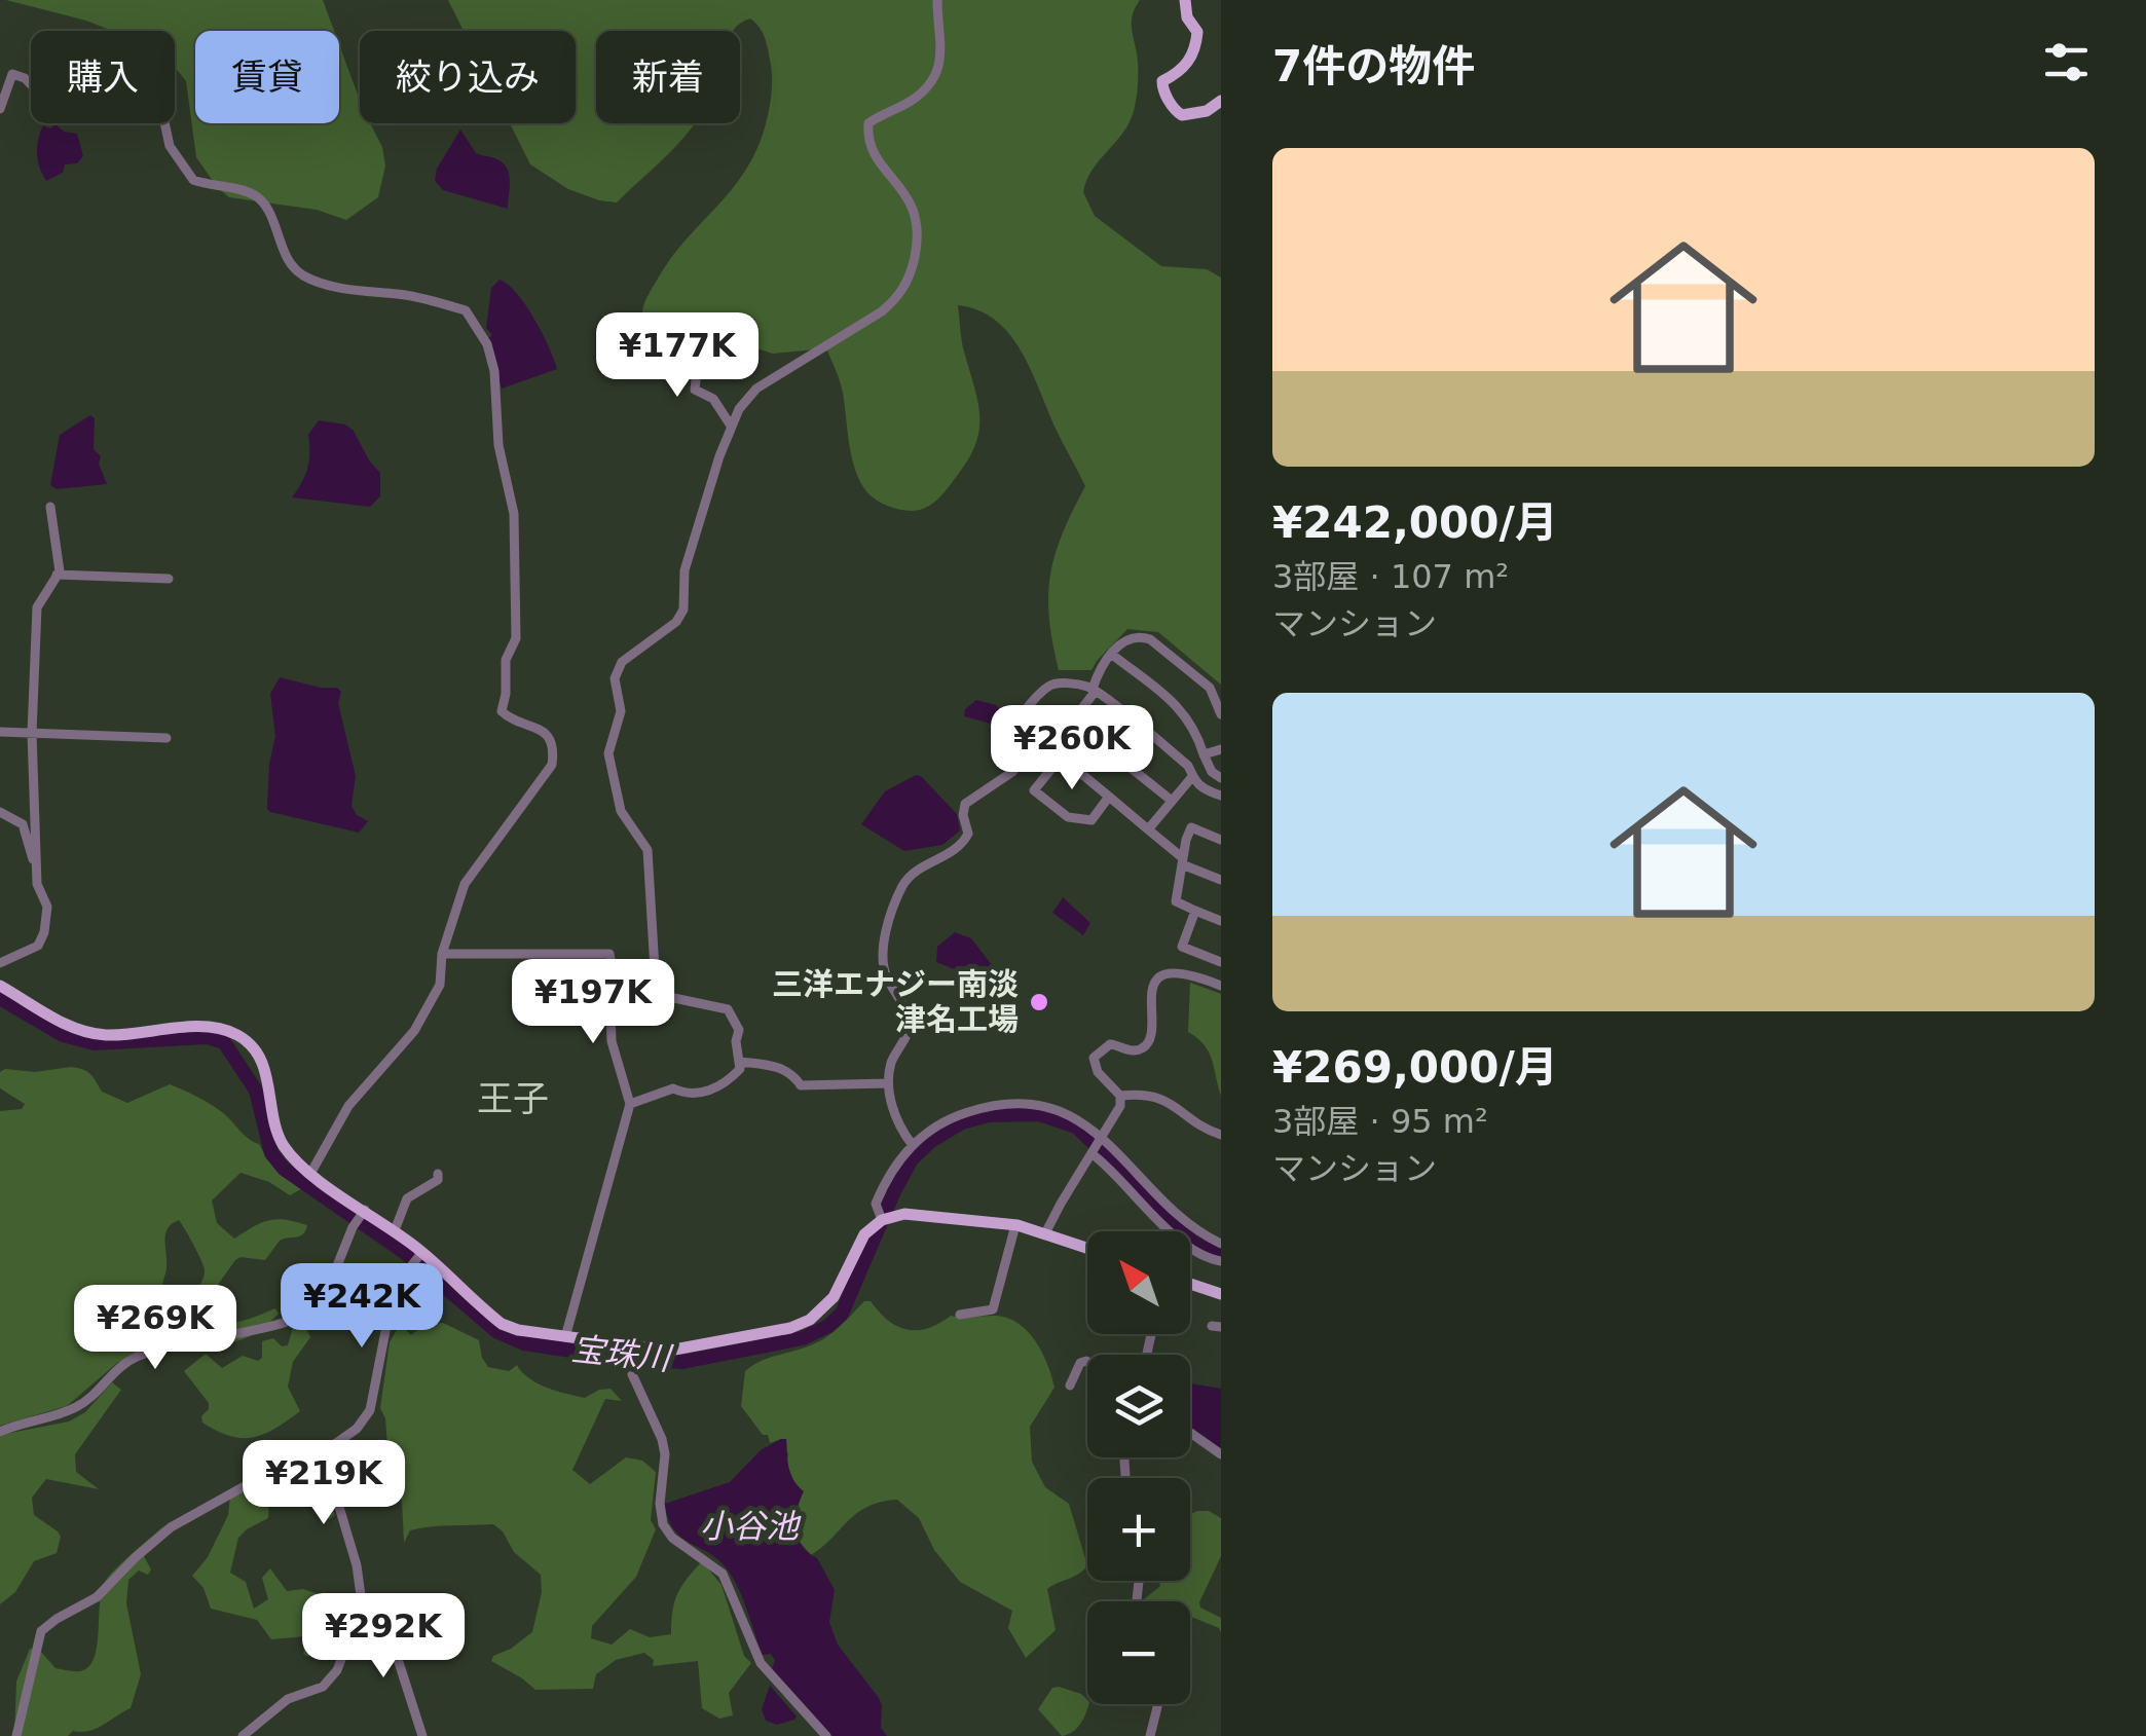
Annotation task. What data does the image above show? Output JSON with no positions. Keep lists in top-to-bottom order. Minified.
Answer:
{"districts":["王子"],"water":["宝珠川","小谷池"],"places":["三洋エナジー南淡 津名工場"],"north":"top left","page":{"heading":"7件の物件","chip":["購入","賃貸","絞り込み","新着"],"list":[{"name":"¥242,000/月","note":"3部屋 · 107 m² · マンション"},{"name":"¥269,000/月","note":"3部屋 · 95 m² · マンション"}],"price":["¥177K","¥260K","¥197K","¥242K","¥269K","¥219K","¥292K"],"map_buttons":["+","−"]}}
